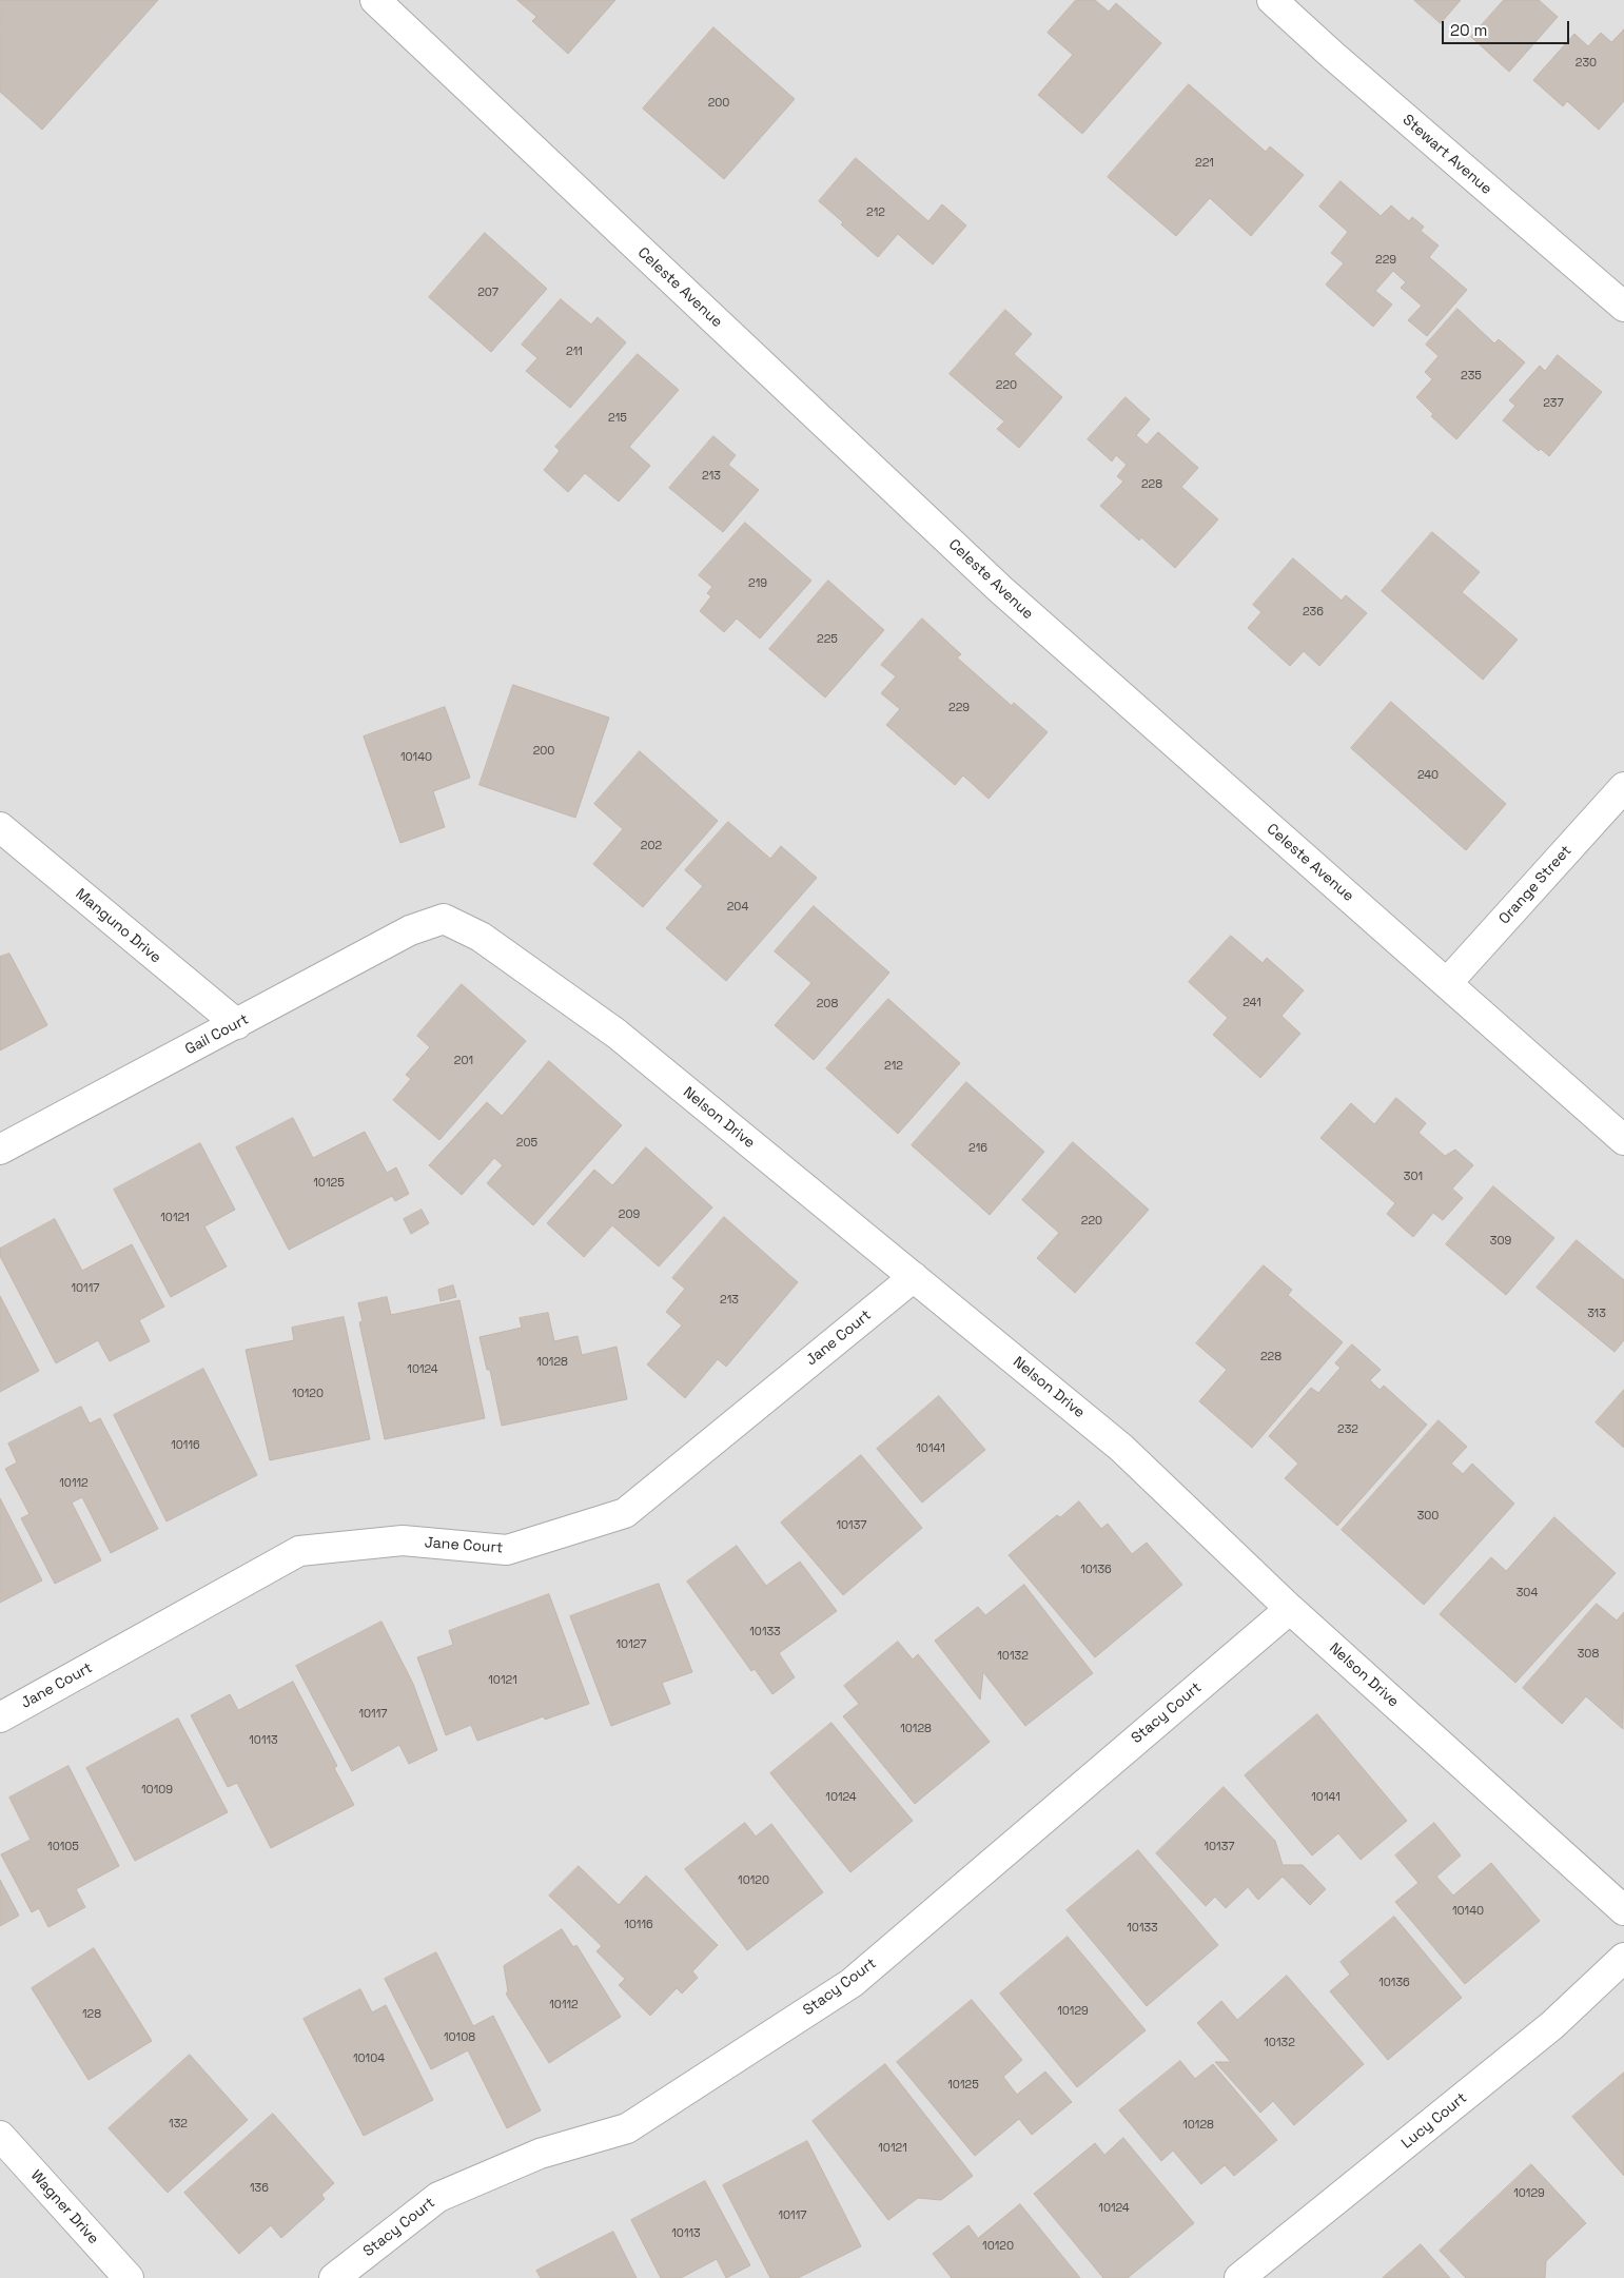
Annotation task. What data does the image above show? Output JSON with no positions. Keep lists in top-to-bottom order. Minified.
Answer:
{"streets":{"street":["Stewart Avenue","Celeste Avenue","Orange Street","Manguno Drive","Gail Court","Nelson Drive","Jane Court","Stacy Court","Lucy Court","Wagner Drive"]},"crossings":[["Celeste Avenue","Orange Street"],["Manguno Drive","Gail Court"],["Gail Court","Nelson Drive"],["Nelson Drive","Jane Court"],["Nelson Drive","Stacy Court"]],"house_numbers":["230","200","221","212","229","207","211","235","220","237","215","213","228","219","236","225","229","200","10140","240","202","204","241","208","201","212","205","216","301","10125","209","10121","220","309","10117","213","313","228","10128","10124","10120","232","10116","10141","10112","300","10137","10136","304","10133","10127","308","10132","10121","10117","10128","10113","10109","10124","10141","10105","10137","10120","10140","10116","10133","10136","10112","10129","128","10108","10132","10104","10125","132","10128","10121","136","10129","10124","10117","10113","10120"],"scale_bar":"20 m"}
